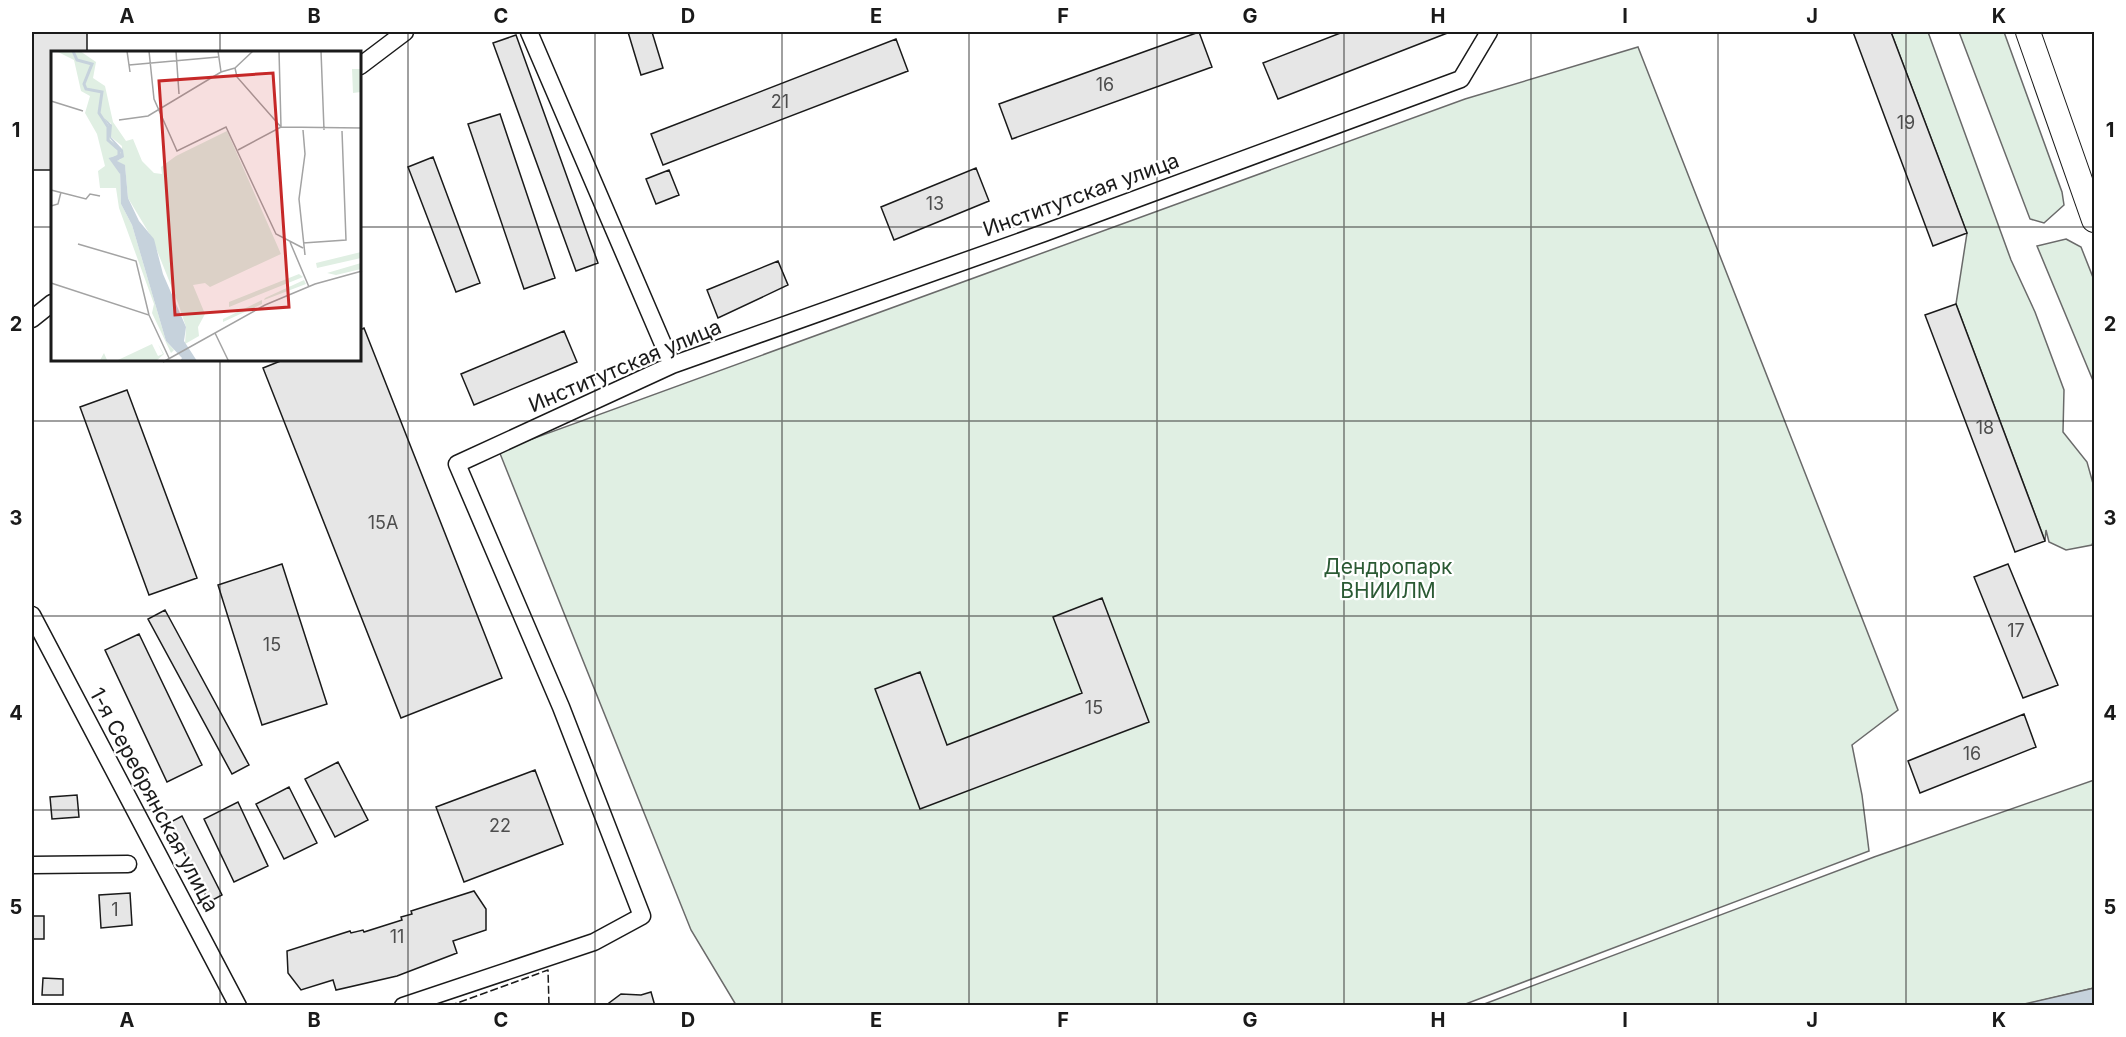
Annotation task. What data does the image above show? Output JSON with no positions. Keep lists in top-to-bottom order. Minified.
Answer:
{"streets":{"street":["Институтская улица","1-я Серебрянская улица"]},"parks":["Дендропарк ВНИИЛМ"],"house_numbers":["16","21","19","13","18","15А","17","15","15","16","22","1","11"],"grid":{"columns":["A","B","C","D","E","F","G","H","I","J","K"],"rows":["1","2","3","4","5"]}}
